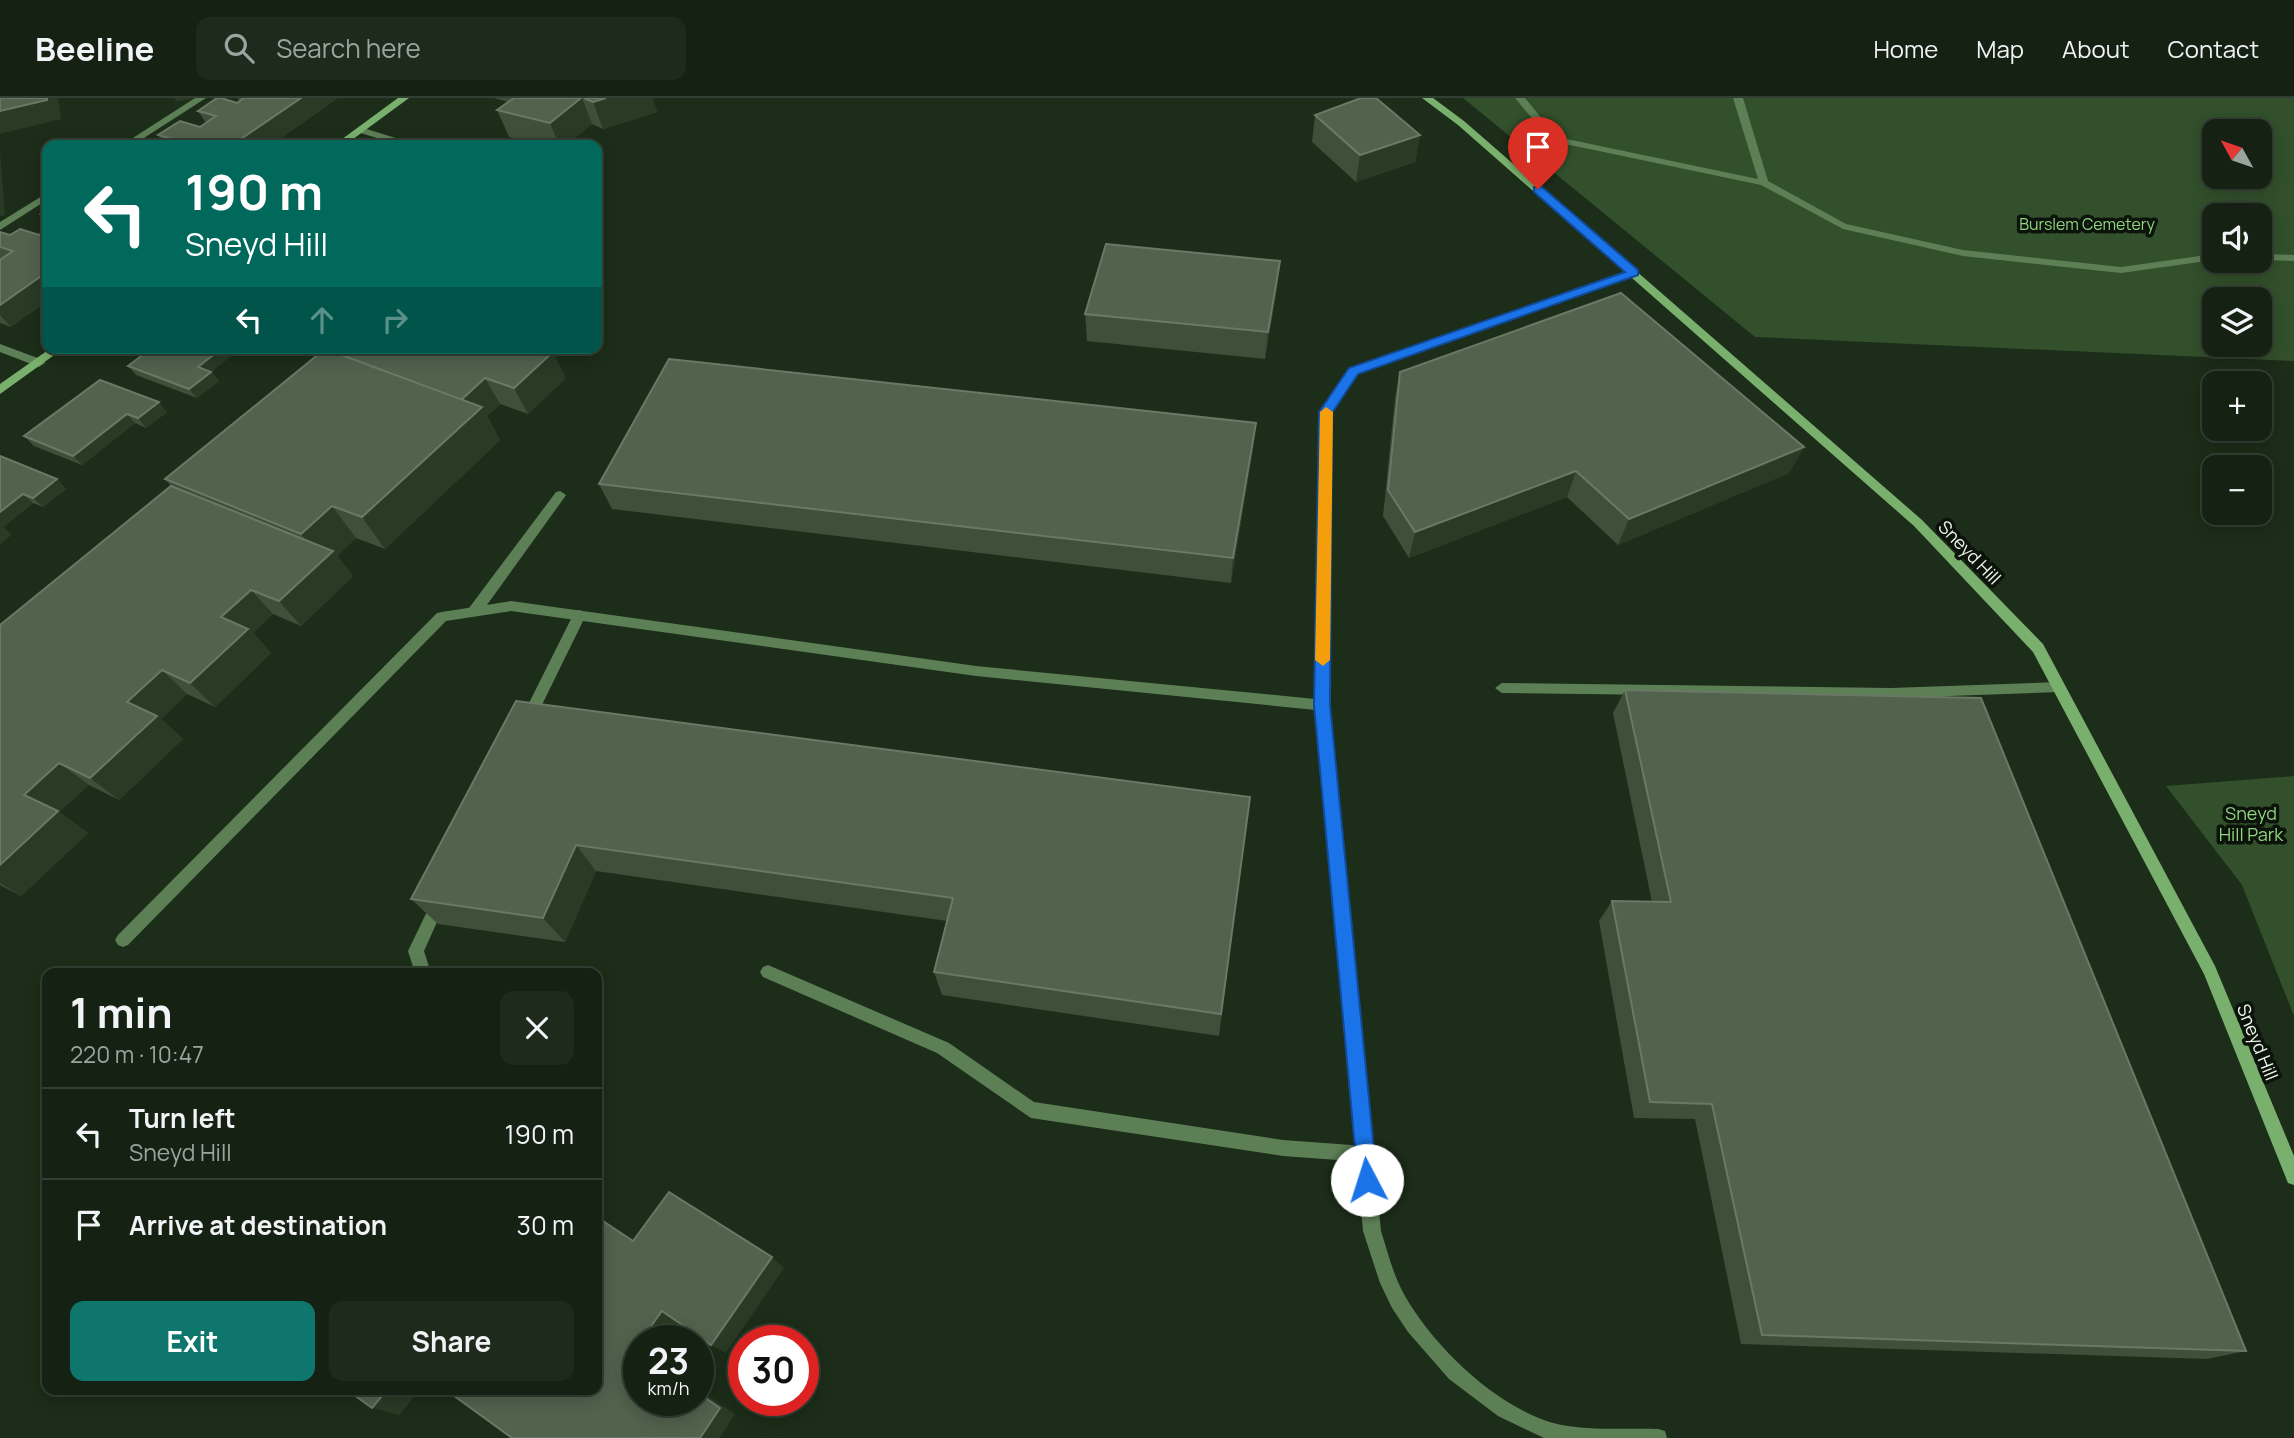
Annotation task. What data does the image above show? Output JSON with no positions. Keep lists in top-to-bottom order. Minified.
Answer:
{"streets":{"street":["Sneyd Hill"]},"parks":["Burslem Cemetery","Sneyd Hill Park"],"north":"top left","page":{"header":"Beeline","search":"Search here","nav":["Home","Map","About","Contact"],"map_buttons":["+","−"],"turn":["190 m","Sneyd Hill"],"heading":["1 min","220 m · 10:47"],"list":[{"name":"Turn left","note":"Sneyd Hill","value":"190 m"},{"name":"Arrive at destination","value":"30 m"}],"buttons":["Exit","Share"],"speed":"23 km/h","limit":"30"}}
